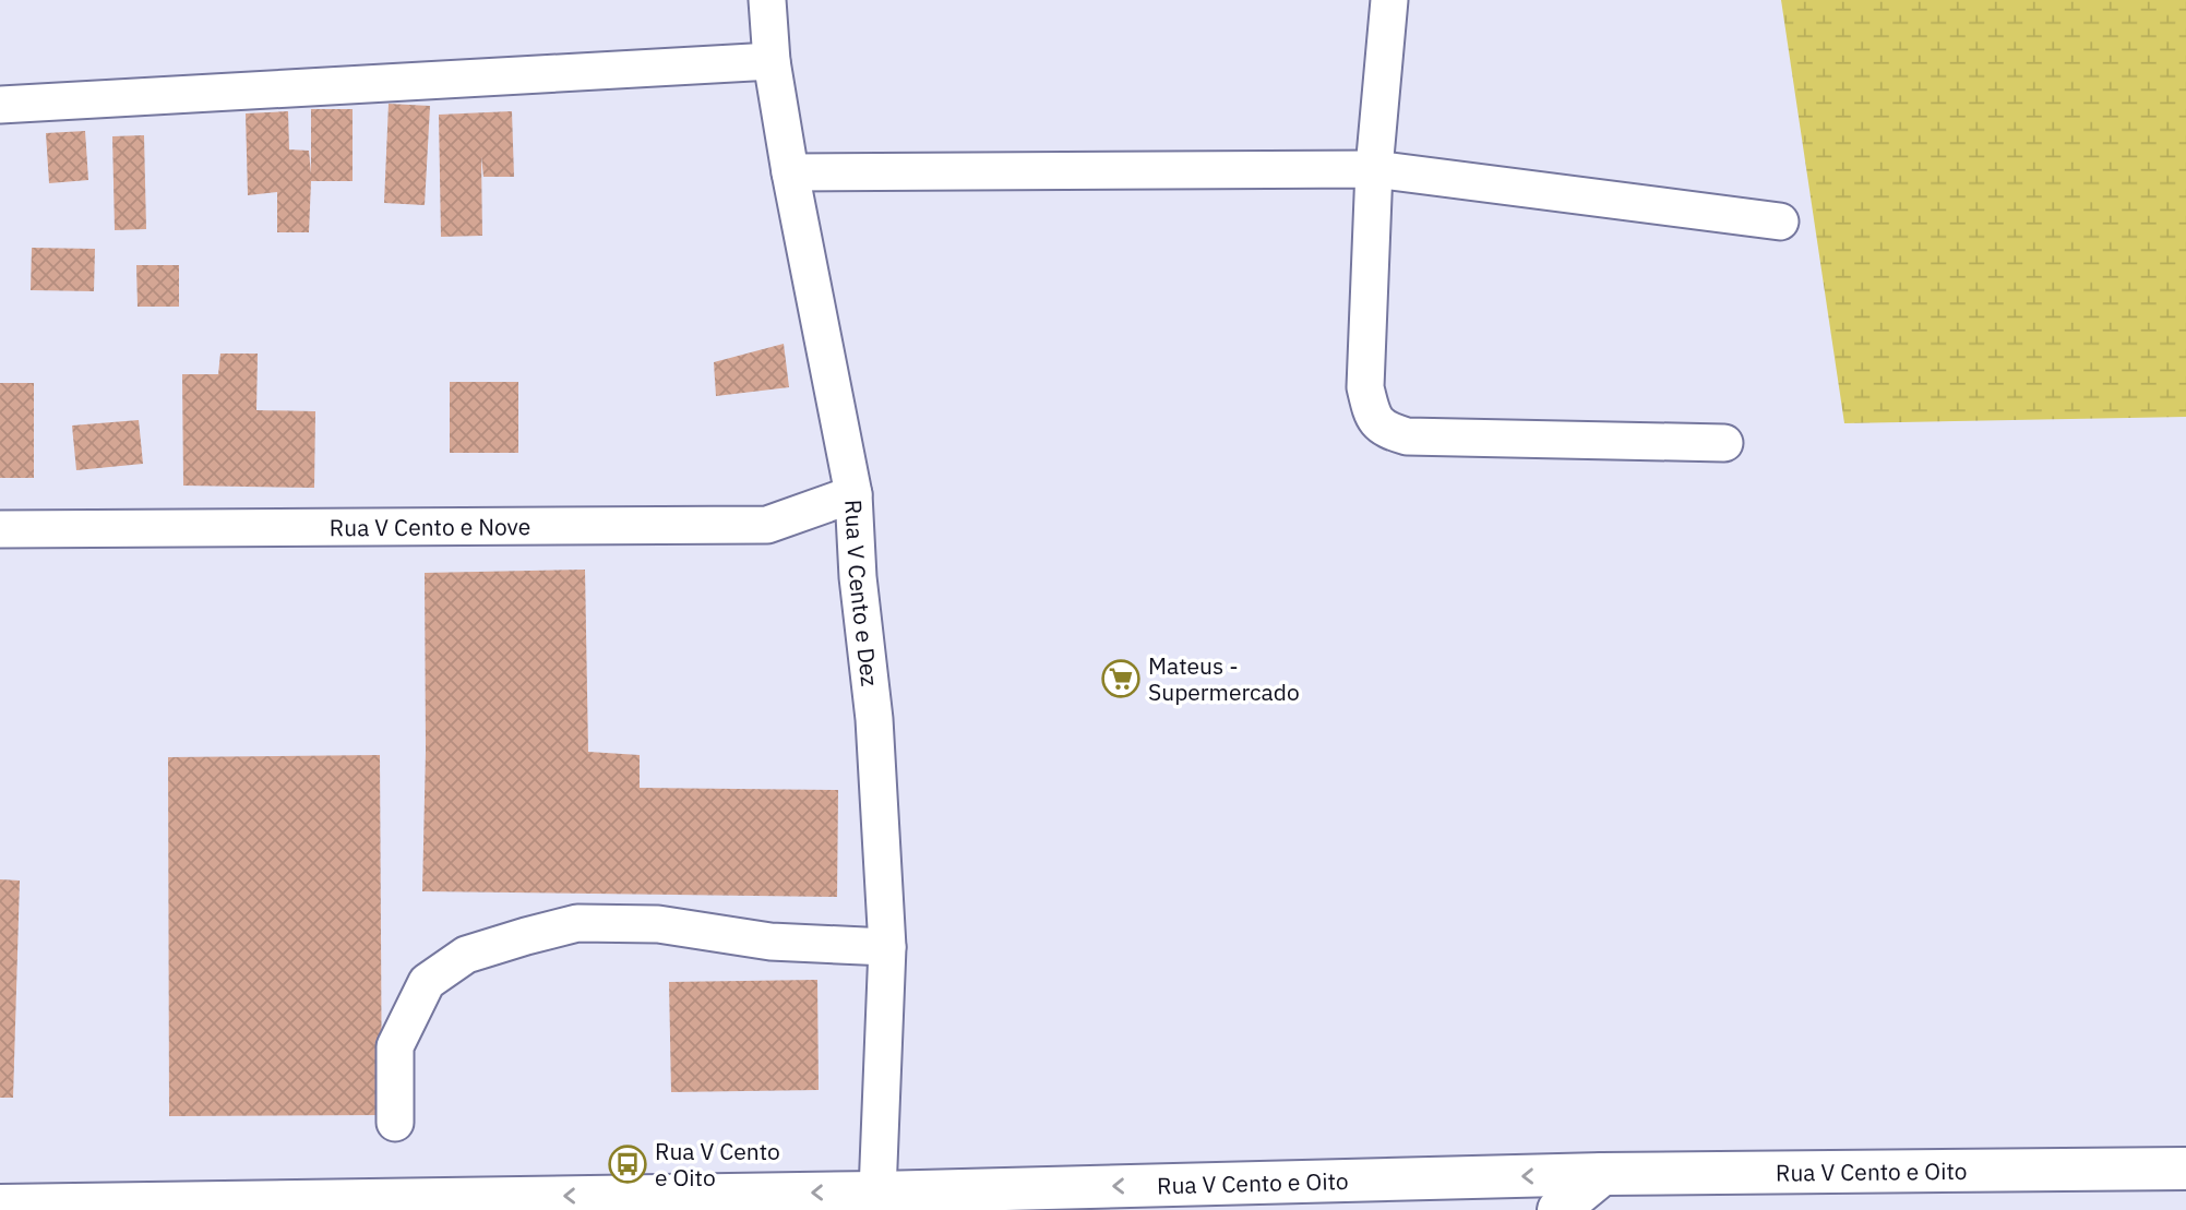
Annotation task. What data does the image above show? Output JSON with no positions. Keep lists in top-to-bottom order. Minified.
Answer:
{"streets":{"main road":["Rua V Cento e Oito"],"street":["Rua V Cento e Nove","Rua V Cento e Dez"]},"crossings":[["Rua V Cento e Nove","Rua V Cento e Dez"],["Rua V Cento e Dez","Rua V Cento e Oito"]],"one_way":["Rua V Cento e Oito"],"places":{"supermarket":["Mateus - Supermercado"],"bus stop":["Rua V Cento e Oito"]}}
